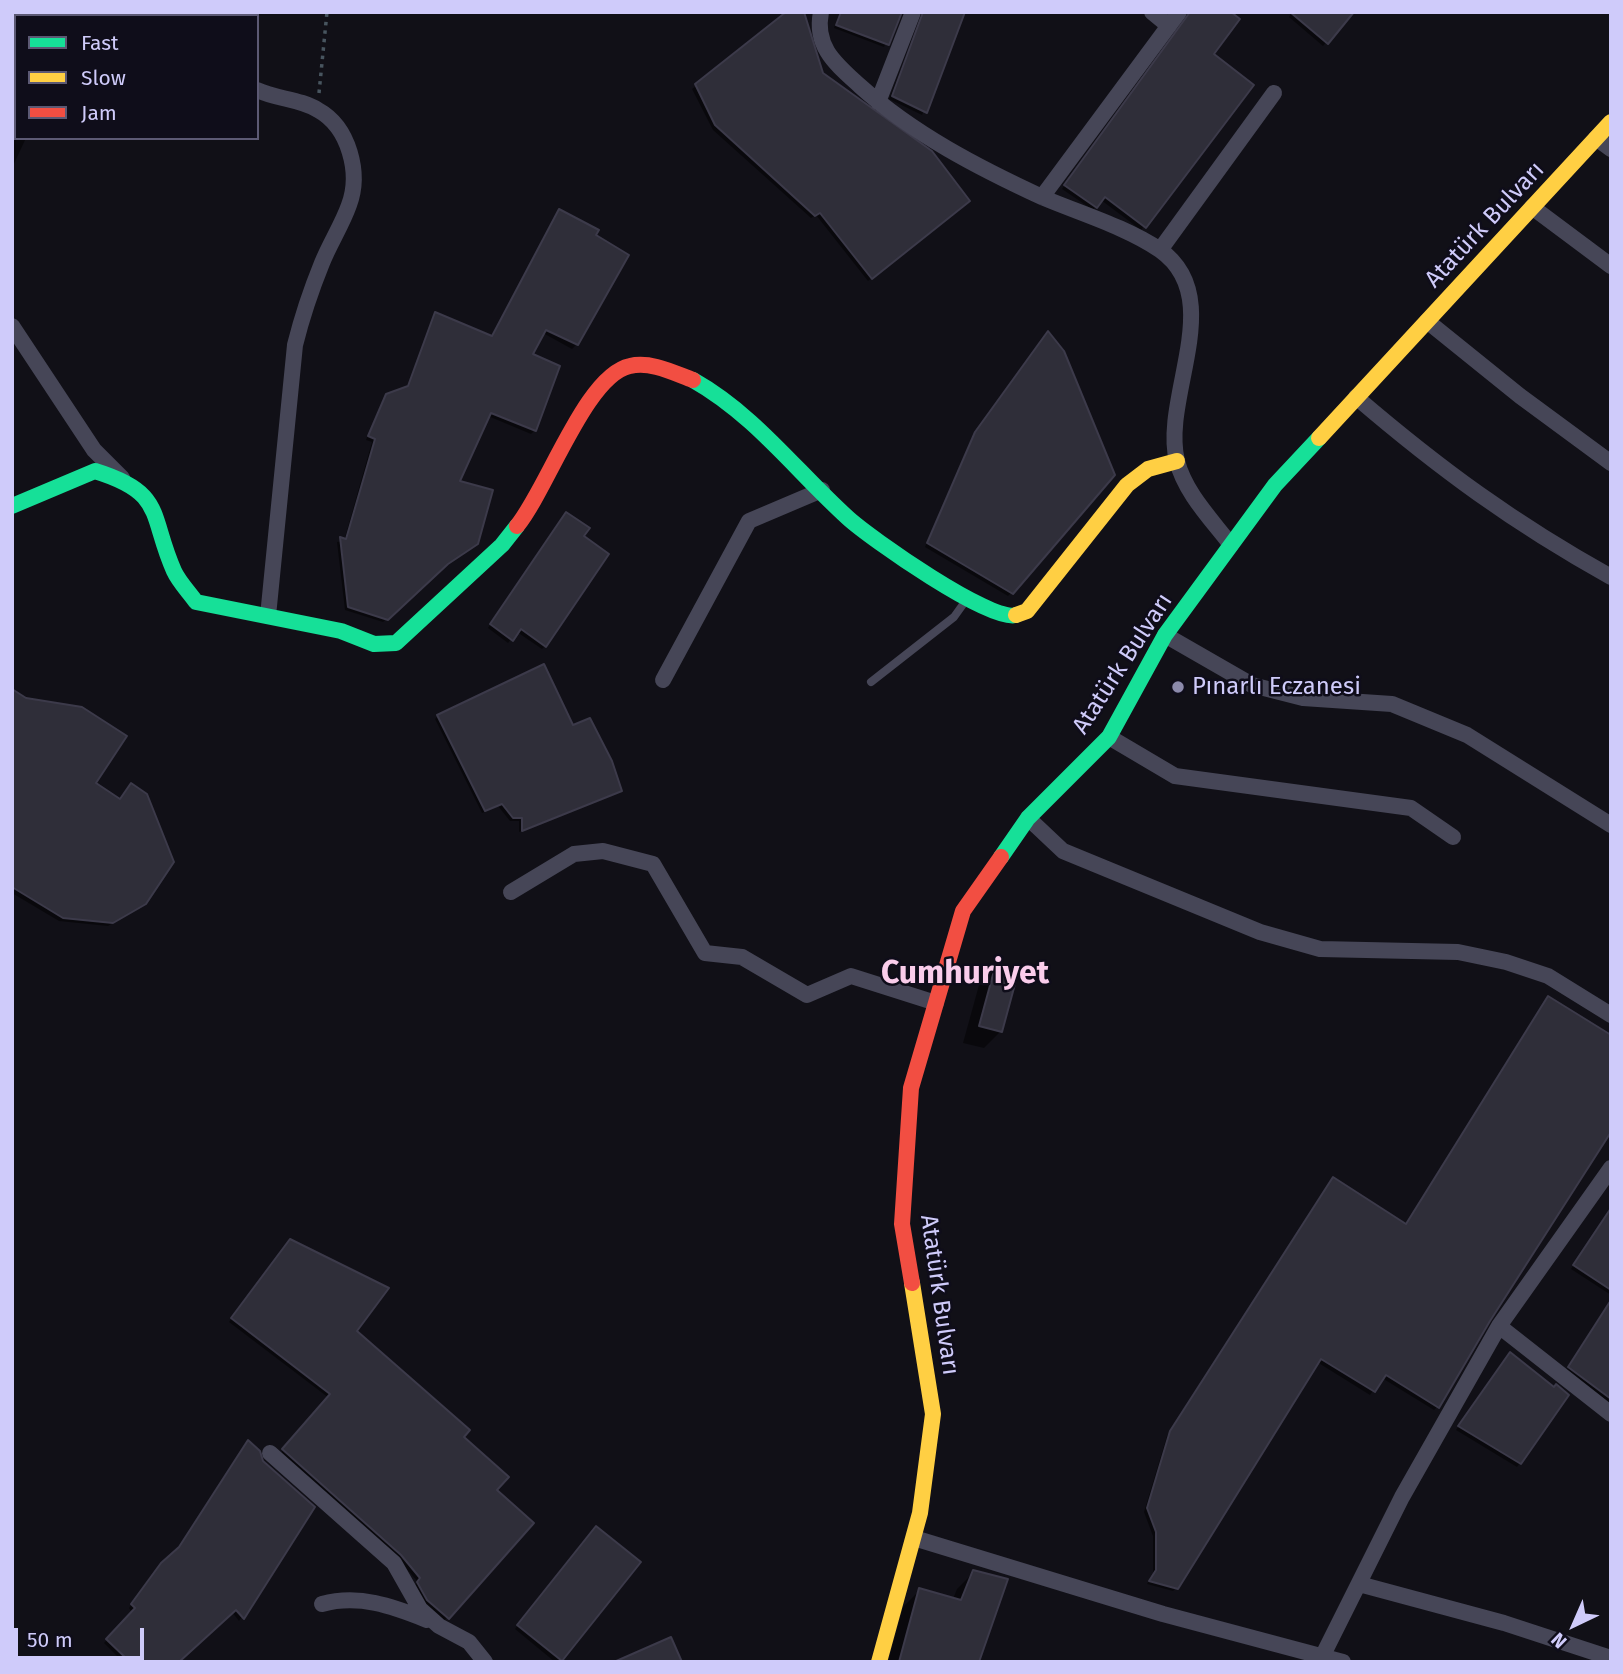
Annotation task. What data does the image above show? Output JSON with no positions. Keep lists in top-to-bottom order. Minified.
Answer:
{"streets":{"street":["Atatürk Bulvarı"]},"districts":["Cumhuriyet"],"places":["Pınarlı Eczanesi"],"legend":["Fast","Slow","Jam"],"scale_bar":"50 m","north":"bottom left"}
